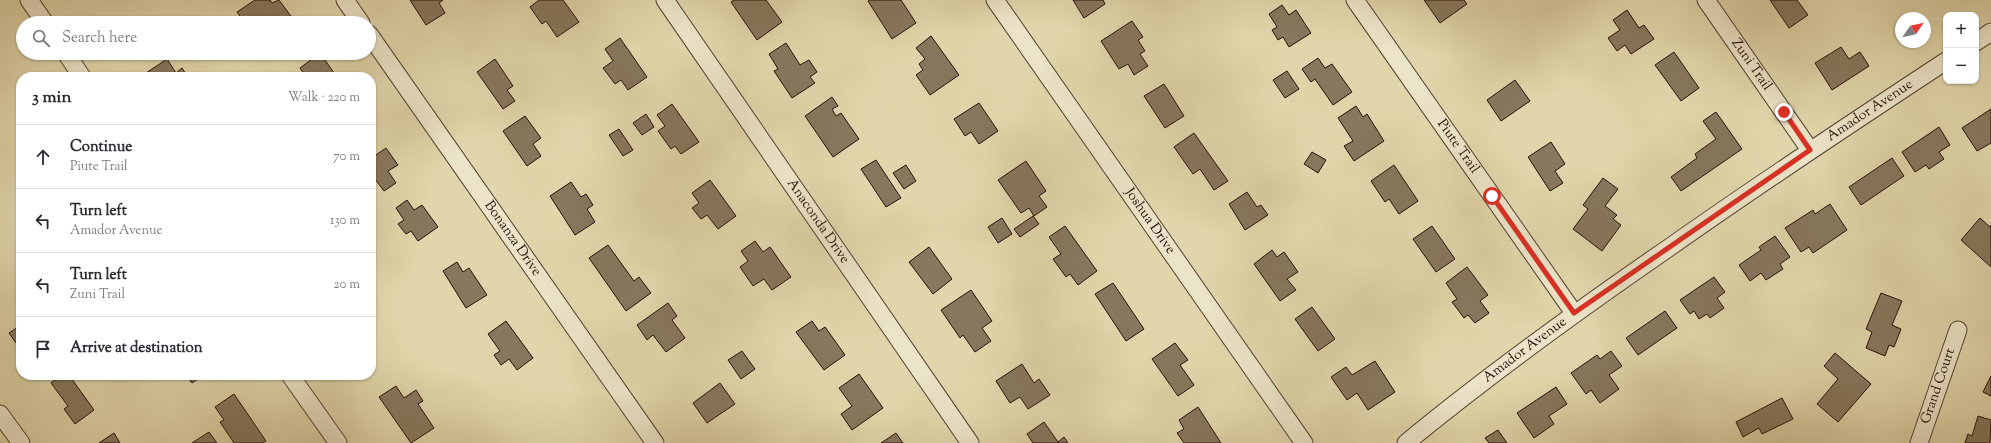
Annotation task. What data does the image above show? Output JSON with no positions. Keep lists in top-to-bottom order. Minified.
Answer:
{"streets":{"street":["Zuni Trail","Amador Avenue","Piute Trail","Anaconda Drive","Joshua Drive","Bonanza Drive","Grand Court"]},"crossings":[["Zuni Trail","Amador Avenue"],["Amador Avenue","Piute Trail"]],"north":"top right","page":{"map_buttons":["+","−"],"search":"Search here","heading":["3 min","Walk · 220 m"],"list":[["Continue","Piute Trail","70 m"],["Turn left","Amador Avenue","130 m"],["Turn left","Zuni Trail","20 m"],"Arrive at destination"]}}
